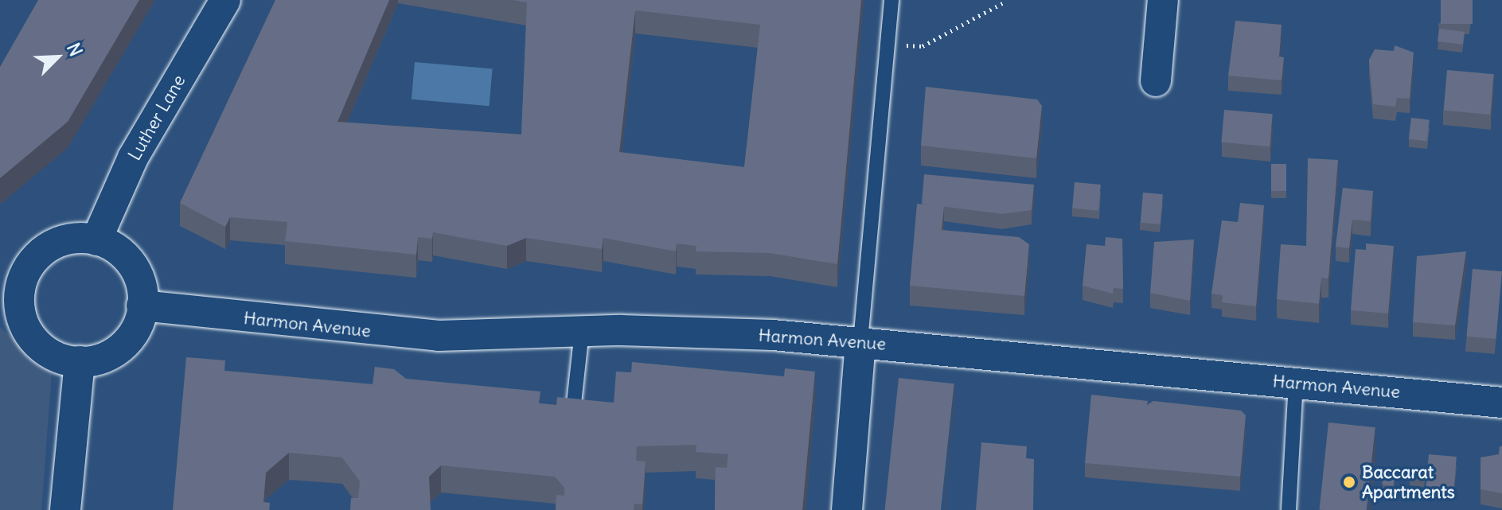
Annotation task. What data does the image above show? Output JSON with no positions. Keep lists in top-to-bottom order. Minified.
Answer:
{"streets":{"street":["Luther Lane","Harmon Avenue"]},"crossings":[["Luther Lane","Harmon Avenue"]],"places":["Baccarat Apartments"],"north":"top right"}
